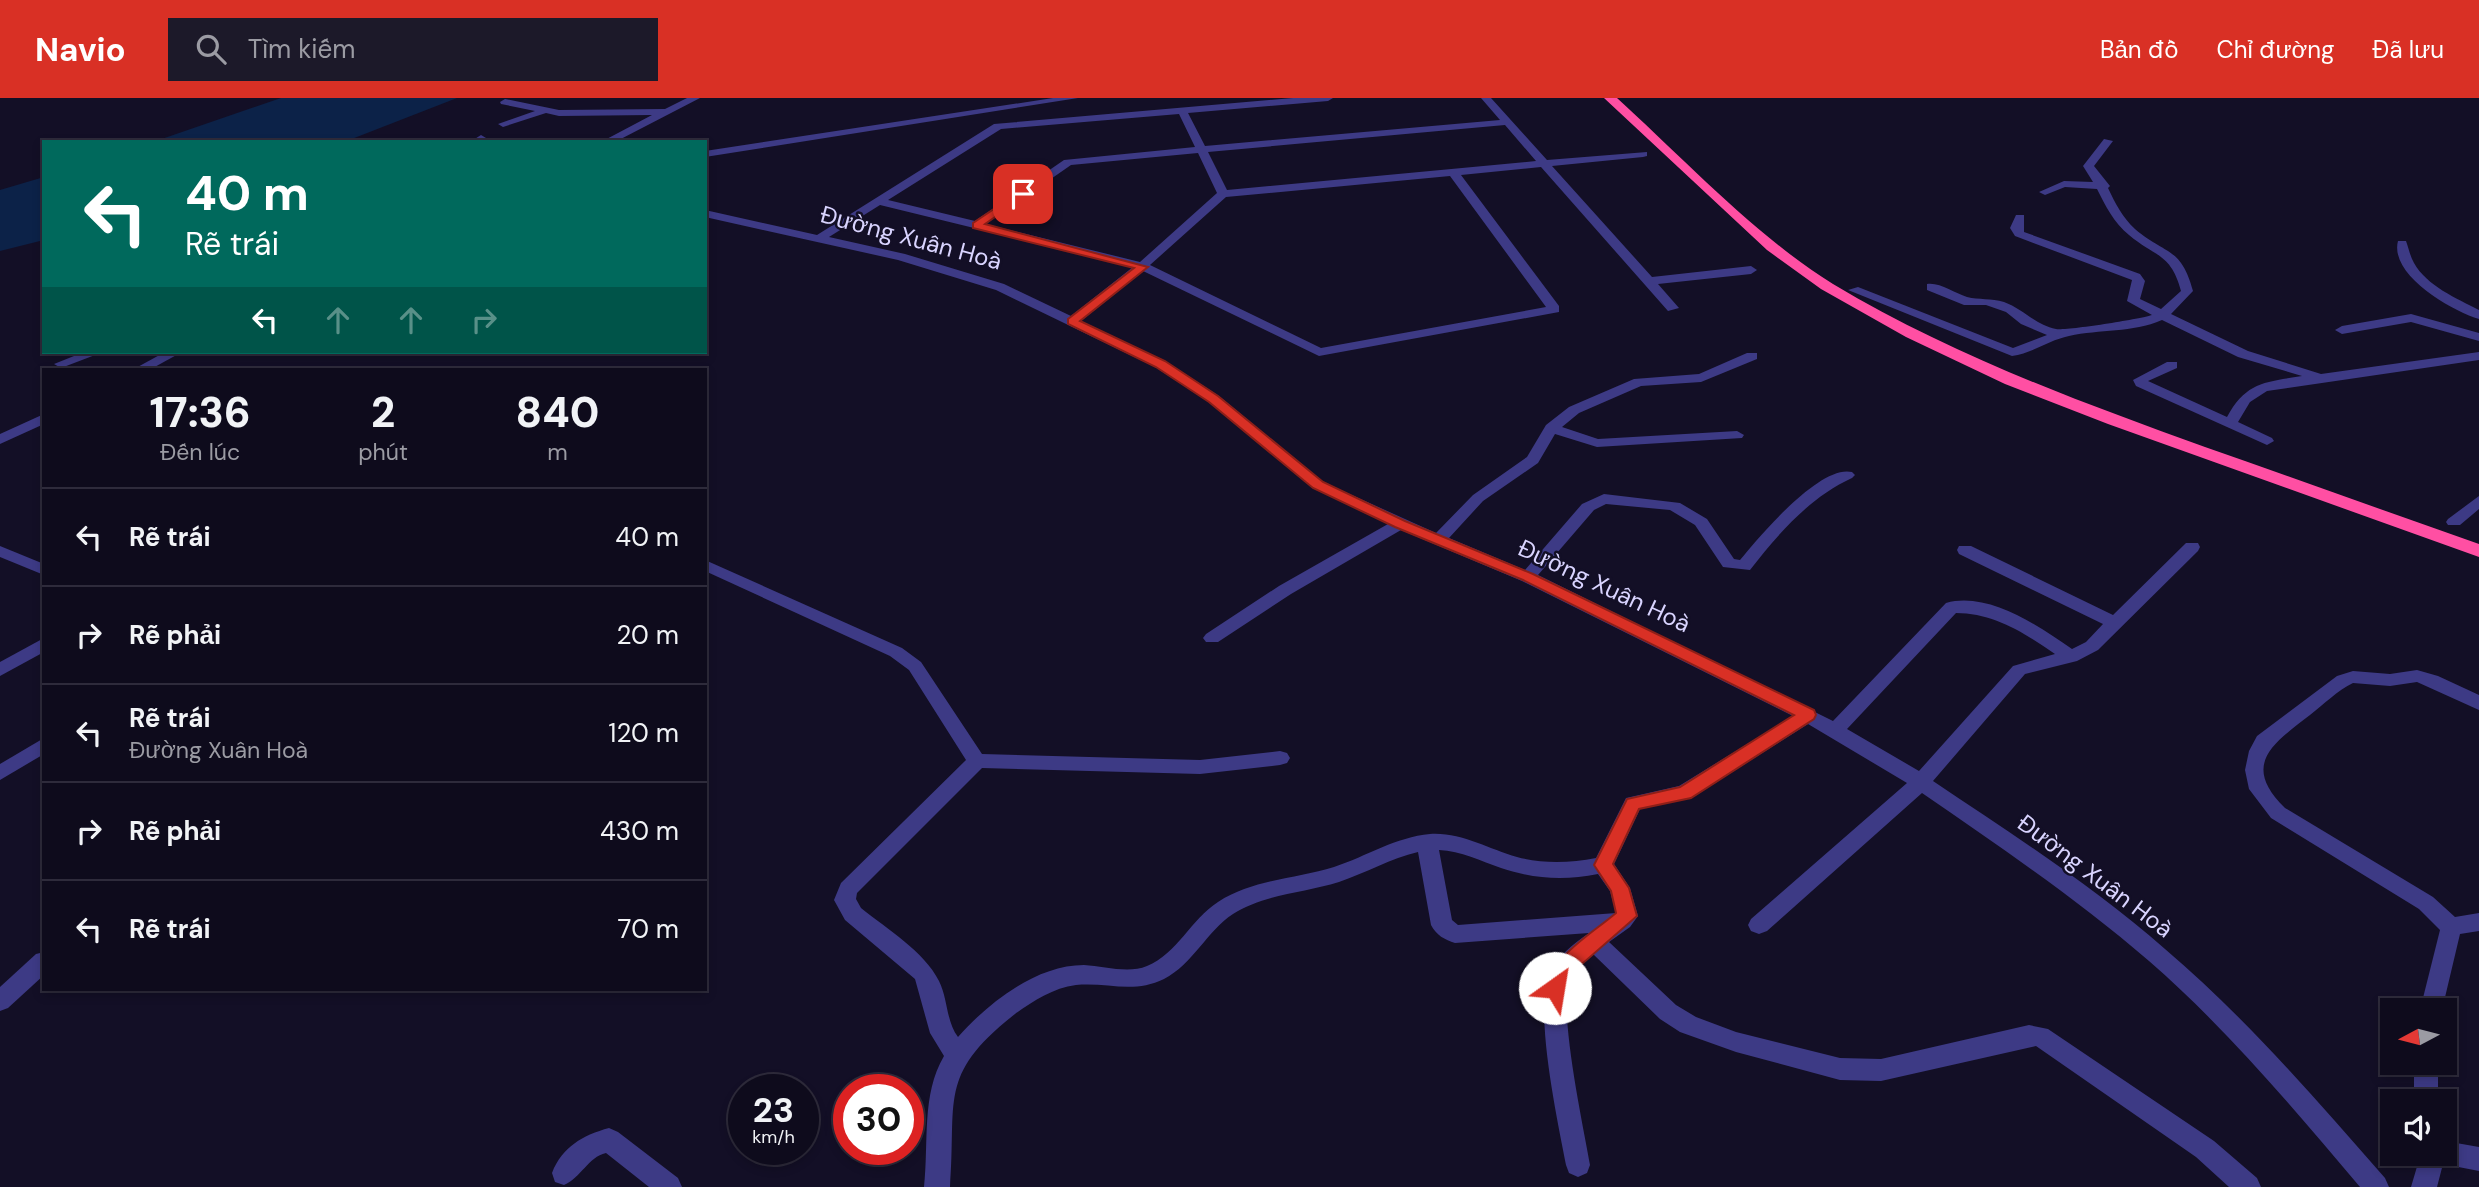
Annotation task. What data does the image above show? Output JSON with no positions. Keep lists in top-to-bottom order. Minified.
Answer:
{"streets":{"street":["Đường Xuân Hoà"]},"north":"left","page":{"header":"Navio","search":"Tìm kiếm","nav":["Bản đồ","Chỉ đường","Đã lưu"],"turn":["40 m","Rẽ trái"],"eta":["17:36","Đến lúc","2","phút","840","m"],"list":[{"name":"Rẽ trái","value":"40 m"},{"name":"Rẽ phải","value":"20 m"},{"name":"Rẽ trái","note":"Đường Xuân Hoà","value":"120 m"},{"name":"Rẽ phải","value":"430 m"},{"name":"Rẽ trái","value":"70 m"}],"speed":"23 km/h","limit":"30"}}
